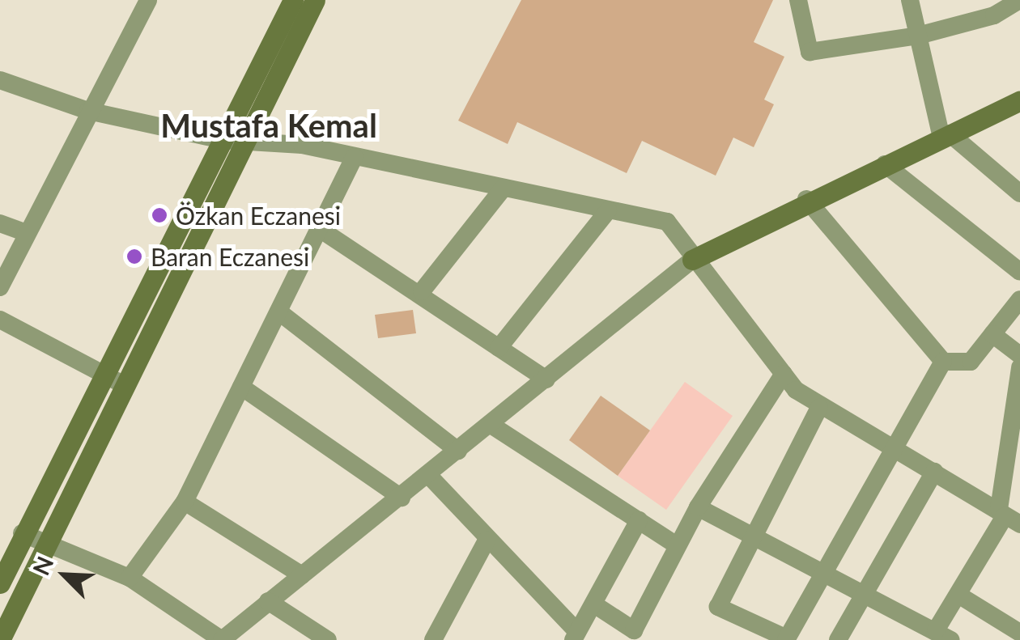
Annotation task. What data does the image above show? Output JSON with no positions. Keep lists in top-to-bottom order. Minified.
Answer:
{"districts":["Mustafa Kemal"],"places":["Özkan Eczanesi","Baran Eczanesi"],"north":"top left"}
